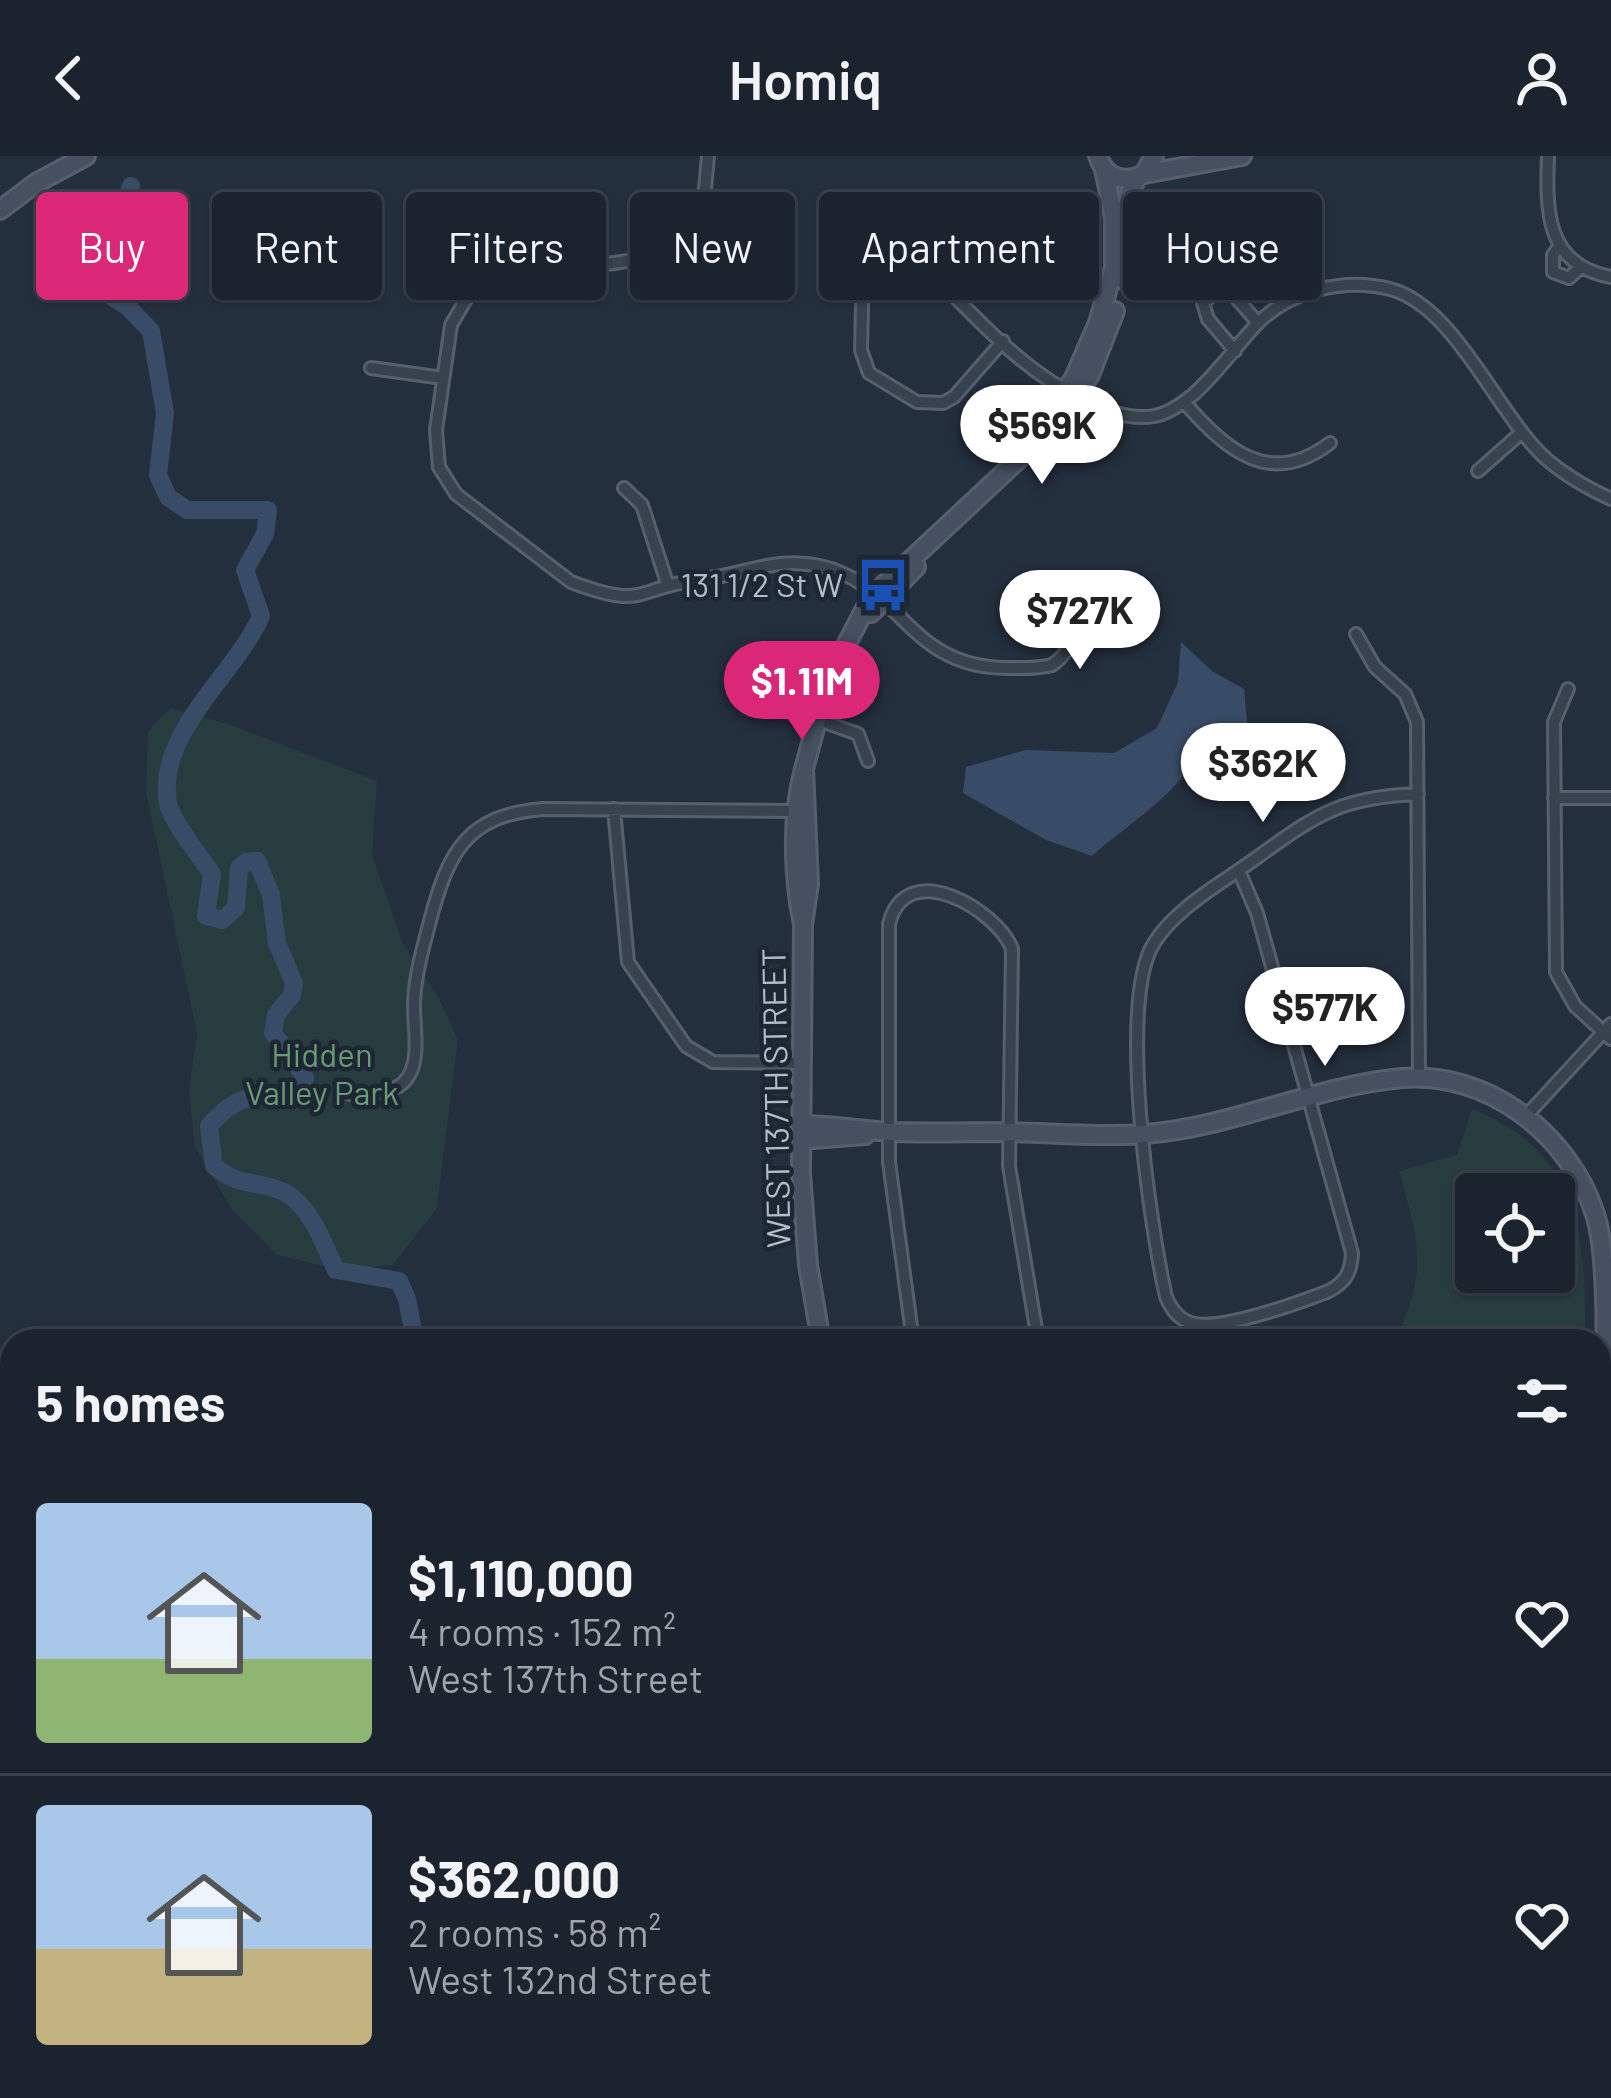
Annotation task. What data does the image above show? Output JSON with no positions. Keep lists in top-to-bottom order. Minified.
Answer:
{"streets":{"main road":["WEST 137TH STREET"]},"parks":["Hidden Valley Park"],"places":{"bus stop":["131 1/2 St W"]},"page":{"header":"Homiq","chip":["Buy","Rent","Filters","New","Apartment","House"],"price":["$569K","$727K","$1.11M","$362K","$577K"],"heading":"5 homes","list":[{"name":"$1,110,000","note":"4 rooms · 152 m² · West 137th Street"},{"name":"$362,000","note":"2 rooms · 58 m² · West 132nd Street"}]}}
